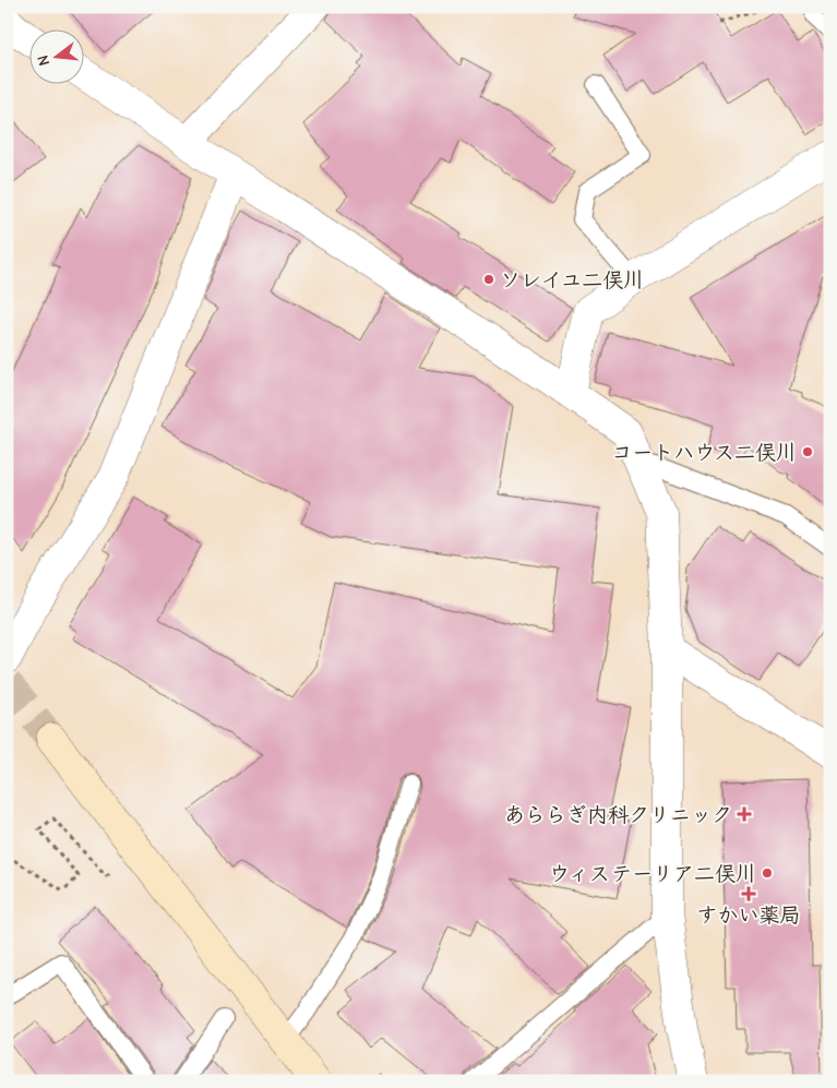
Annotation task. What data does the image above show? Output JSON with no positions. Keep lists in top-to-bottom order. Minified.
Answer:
{"places":{"other":["ソレイユ二俣川","コートハウス二俣川","ウィステーリア二俣川"],"health":["あららぎ内科クリニック","すかい薬局"]},"north":"left"}
